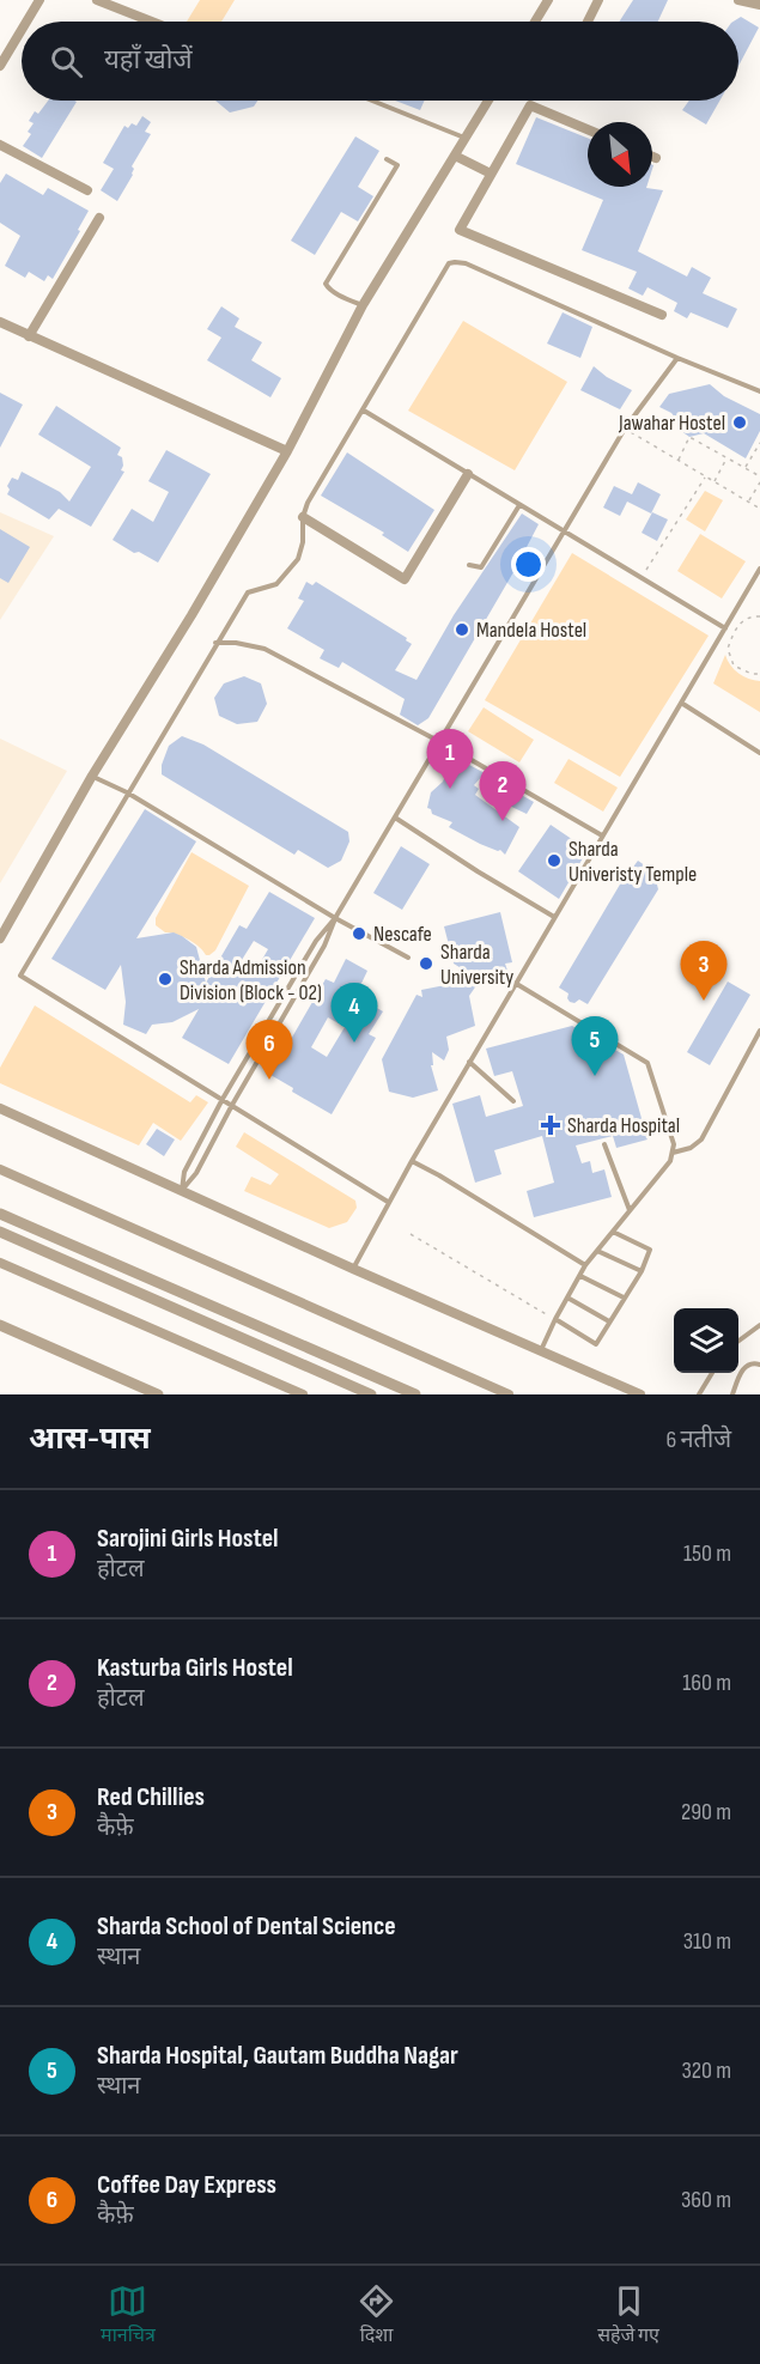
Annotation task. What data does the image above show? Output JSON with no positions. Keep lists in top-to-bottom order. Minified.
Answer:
{"places":{"other":["Jawahar Hostel","Mandela Hostel","Sharda Univeristy Temple","Nescafe","Sharda University","Sharda Admission Division (Block - 02)"],"health":["Sharda Hospital"]},"north":"bottom right","page":{"search":"यहाँ खोजें","pins":["1","2","3","4","5","6"],"heading":["आस-पास","6 नतीजे"],"list":[{"mark":"1","name":"Sarojini Girls Hostel","note":"होटल","value":"150 m"},{"mark":"2","name":"Kasturba Girls Hostel","note":"होटल","value":"160 m"},{"mark":"3","name":"Red Chillies","note":"कैफ़े","value":"290 m"},{"mark":"4","name":"Sharda School of Dental Science","note":"स्थान","value":"310 m"},{"mark":"5","name":"Sharda Hospital, Gautam Buddha Nagar","note":"स्थान","value":"320 m"},{"mark":"6","name":"Coffee Day Express","note":"कैफ़े","value":"360 m"}],"nav":["मानचित्र","दिशा","सहेजे गए"]}}
